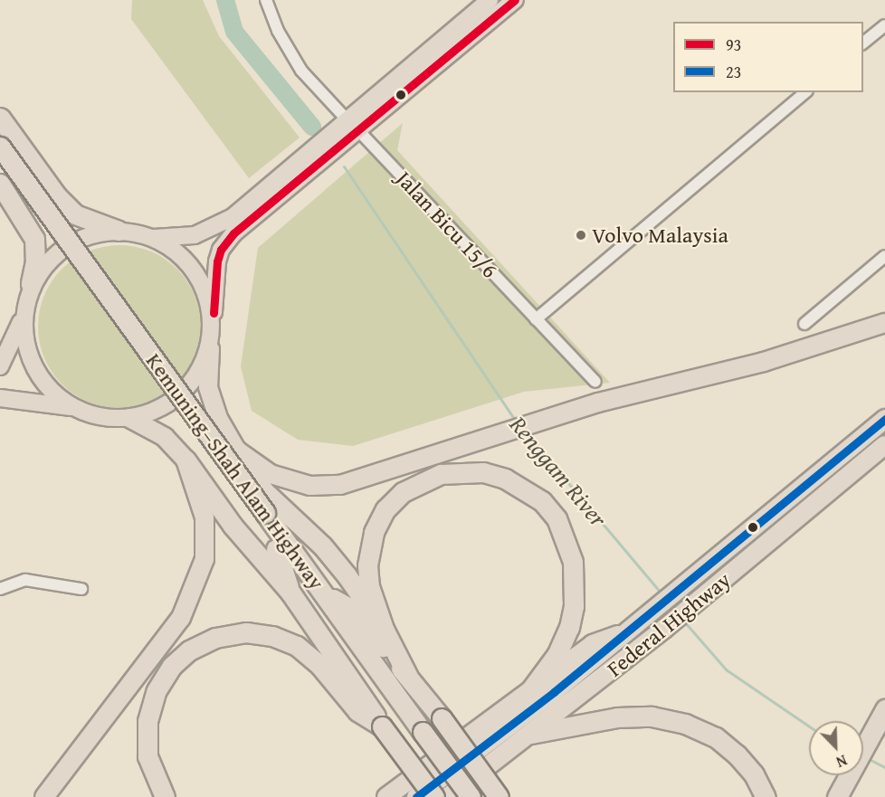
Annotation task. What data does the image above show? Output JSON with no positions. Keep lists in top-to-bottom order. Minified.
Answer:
{"streets":{"highway":["Kemuning–Shah Alam Highway","Federal Highway"],"street":["Jalan Bicu 15/6"]},"water":["Renggam River"],"places":["Volvo Malaysia"],"lines":["transit line 93","transit line 23"],"legend":["93","23"],"north":"bottom right"}
